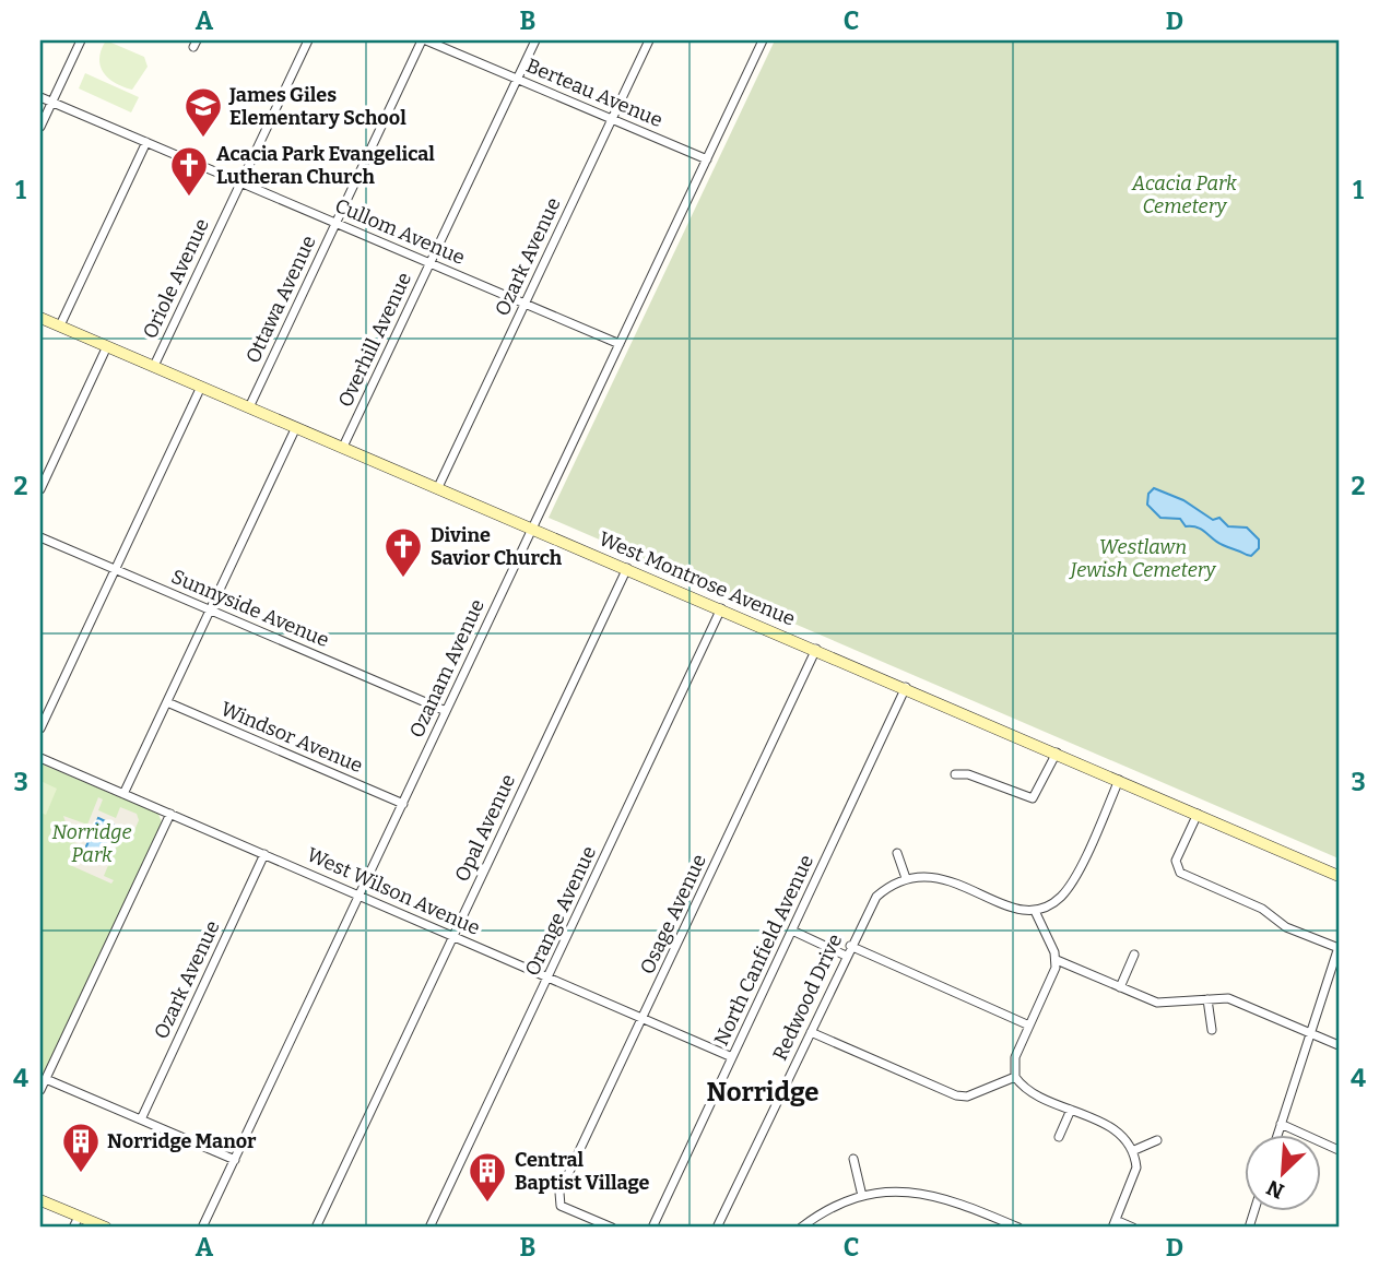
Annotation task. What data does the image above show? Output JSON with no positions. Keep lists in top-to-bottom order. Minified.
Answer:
{"streets":{"street":["Berteau Avenue","Cullom Avenue","Ozark Avenue","Oriole Avenue","Ottawa Avenue","Overhill Avenue","West Montrose Avenue","Sunnyside Avenue","Ozanam Avenue","Windsor Avenue","Opal Avenue","West Wilson Avenue","Orange Avenue","Osage Avenue","North Canfield Avenue","Redwood Drive"]},"crossings":[["Berteau Avenue","Ozark Avenue"],["Berteau Avenue","Ottawa Avenue"],["Berteau Avenue","Overhill Avenue"],["Berteau Avenue","Ozanam Avenue"],["Cullom Avenue","Ozark Avenue"],["Cullom Avenue","Oriole Avenue"],["Cullom Avenue","Ottawa Avenue"],["Cullom Avenue","Overhill Avenue"],["Cullom Avenue","Ozanam Avenue"],["Ozark Avenue","West Montrose Avenue"],["Ozark Avenue","West Wilson Avenue"],["Oriole Avenue","West Montrose Avenue"],["Ottawa Avenue","West Montrose Avenue"],["Overhill Avenue","West Montrose Avenue"],["West Montrose Avenue","Ozanam Avenue"],["West Montrose Avenue","Opal Avenue"],["West Montrose Avenue","Orange Avenue"],["West Montrose Avenue","Osage Avenue"],["West Montrose Avenue","North Canfield Avenue"],["Sunnyside Avenue","Ozanam Avenue"],["Ozanam Avenue","Windsor Avenue"],["Ozanam Avenue","West Wilson Avenue"],["Opal Avenue","West Wilson Avenue"],["West Wilson Avenue","Orange Avenue"],["West Wilson Avenue","Osage Avenue"],["West Wilson Avenue","North Canfield Avenue"]],"districts":["Norridge"],"parks":["Acacia Park Cemetery","Westlawn Jewish Cemetery","Norridge Park"],"places":{"school or university":["James Giles Elementary School"],"church":["Acacia Park Evangelical Lutheran Church","Divine Savior Church"],"building":["Norridge Manor","Central Baptist Village"]},"north":"bottom left","grid":{"columns":["A","B","C","D"],"rows":["1","2","3","4"]}}
